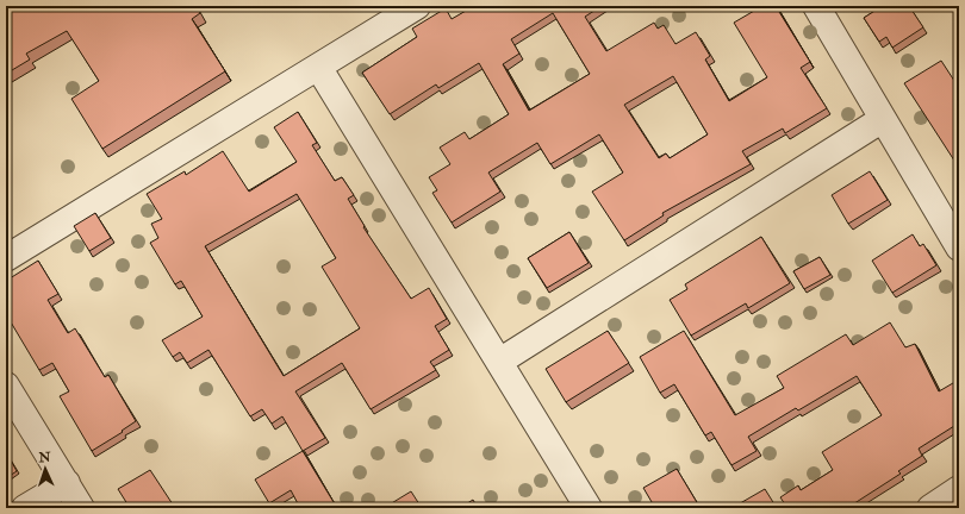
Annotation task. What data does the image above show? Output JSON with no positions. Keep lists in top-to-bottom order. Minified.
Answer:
{"north":"top"}
